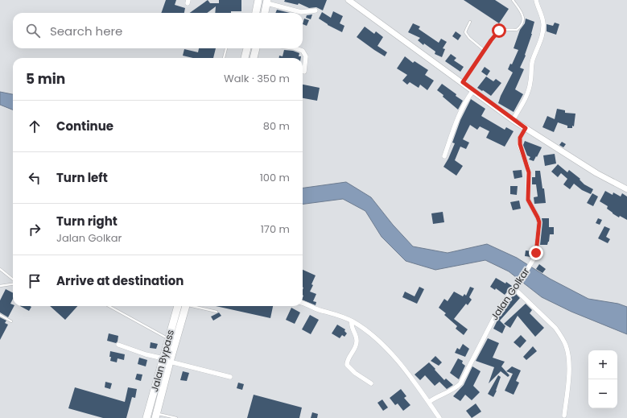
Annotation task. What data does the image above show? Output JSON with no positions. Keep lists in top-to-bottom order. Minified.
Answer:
{"streets":{"highway":["Jalan Bypass"],"street":["Jalan Golkar"]},"page":{"search":"Search here","heading":["5 min","Walk · 350 m"],"list":[["Continue","80 m"],["Turn left","100 m"],["Turn right","Jalan Golkar","170 m"],"Arrive at destination"],"map_buttons":["+","−"]}}
